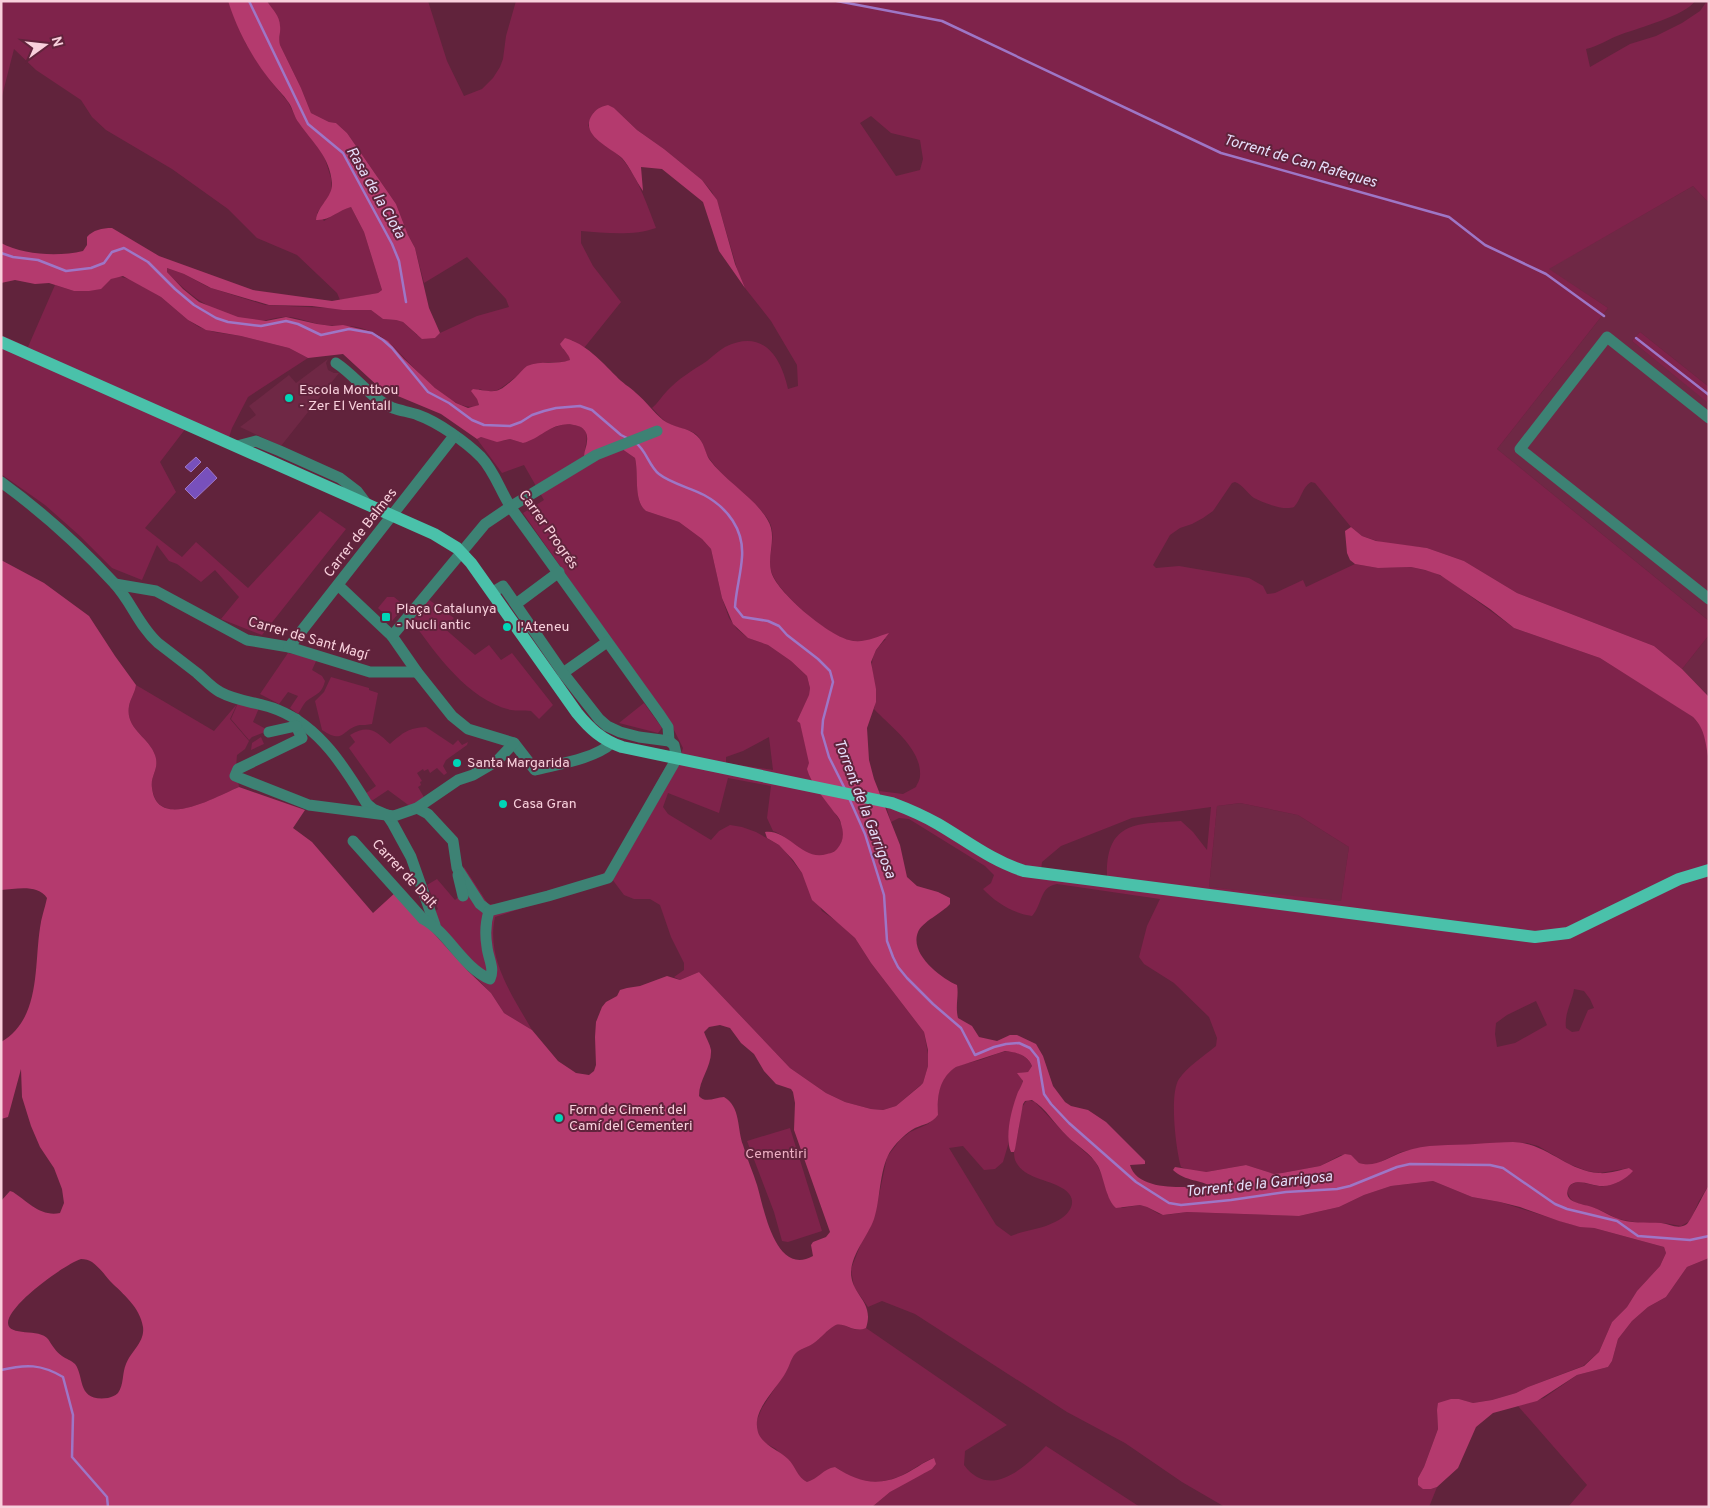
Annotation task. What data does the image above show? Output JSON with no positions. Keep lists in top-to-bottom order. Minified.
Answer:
{"streets":{"street":["Carrer Progrés","Carrer de Balmes","Carrer de Sant Magí","Carrer de Dalt"]},"crossings":[["Carrer Progrés","Carrer de Balmes"],["Carrer de Balmes","Carrer de Sant Magí"]],"water":["Torrent de Can Rafeques","Rasa de la Clota","Torrent de la Garrigosa"],"parks":["Cementiri"],"places":{"other":["Escola Montbou - Zer El Ventall","l'Ateneu","Santa Margarida","Casa Gran","Forn de Ciment del Camí del Cementeri"],"transit":["Plaça Catalunya - Nucli antic"]},"north":"right"}
